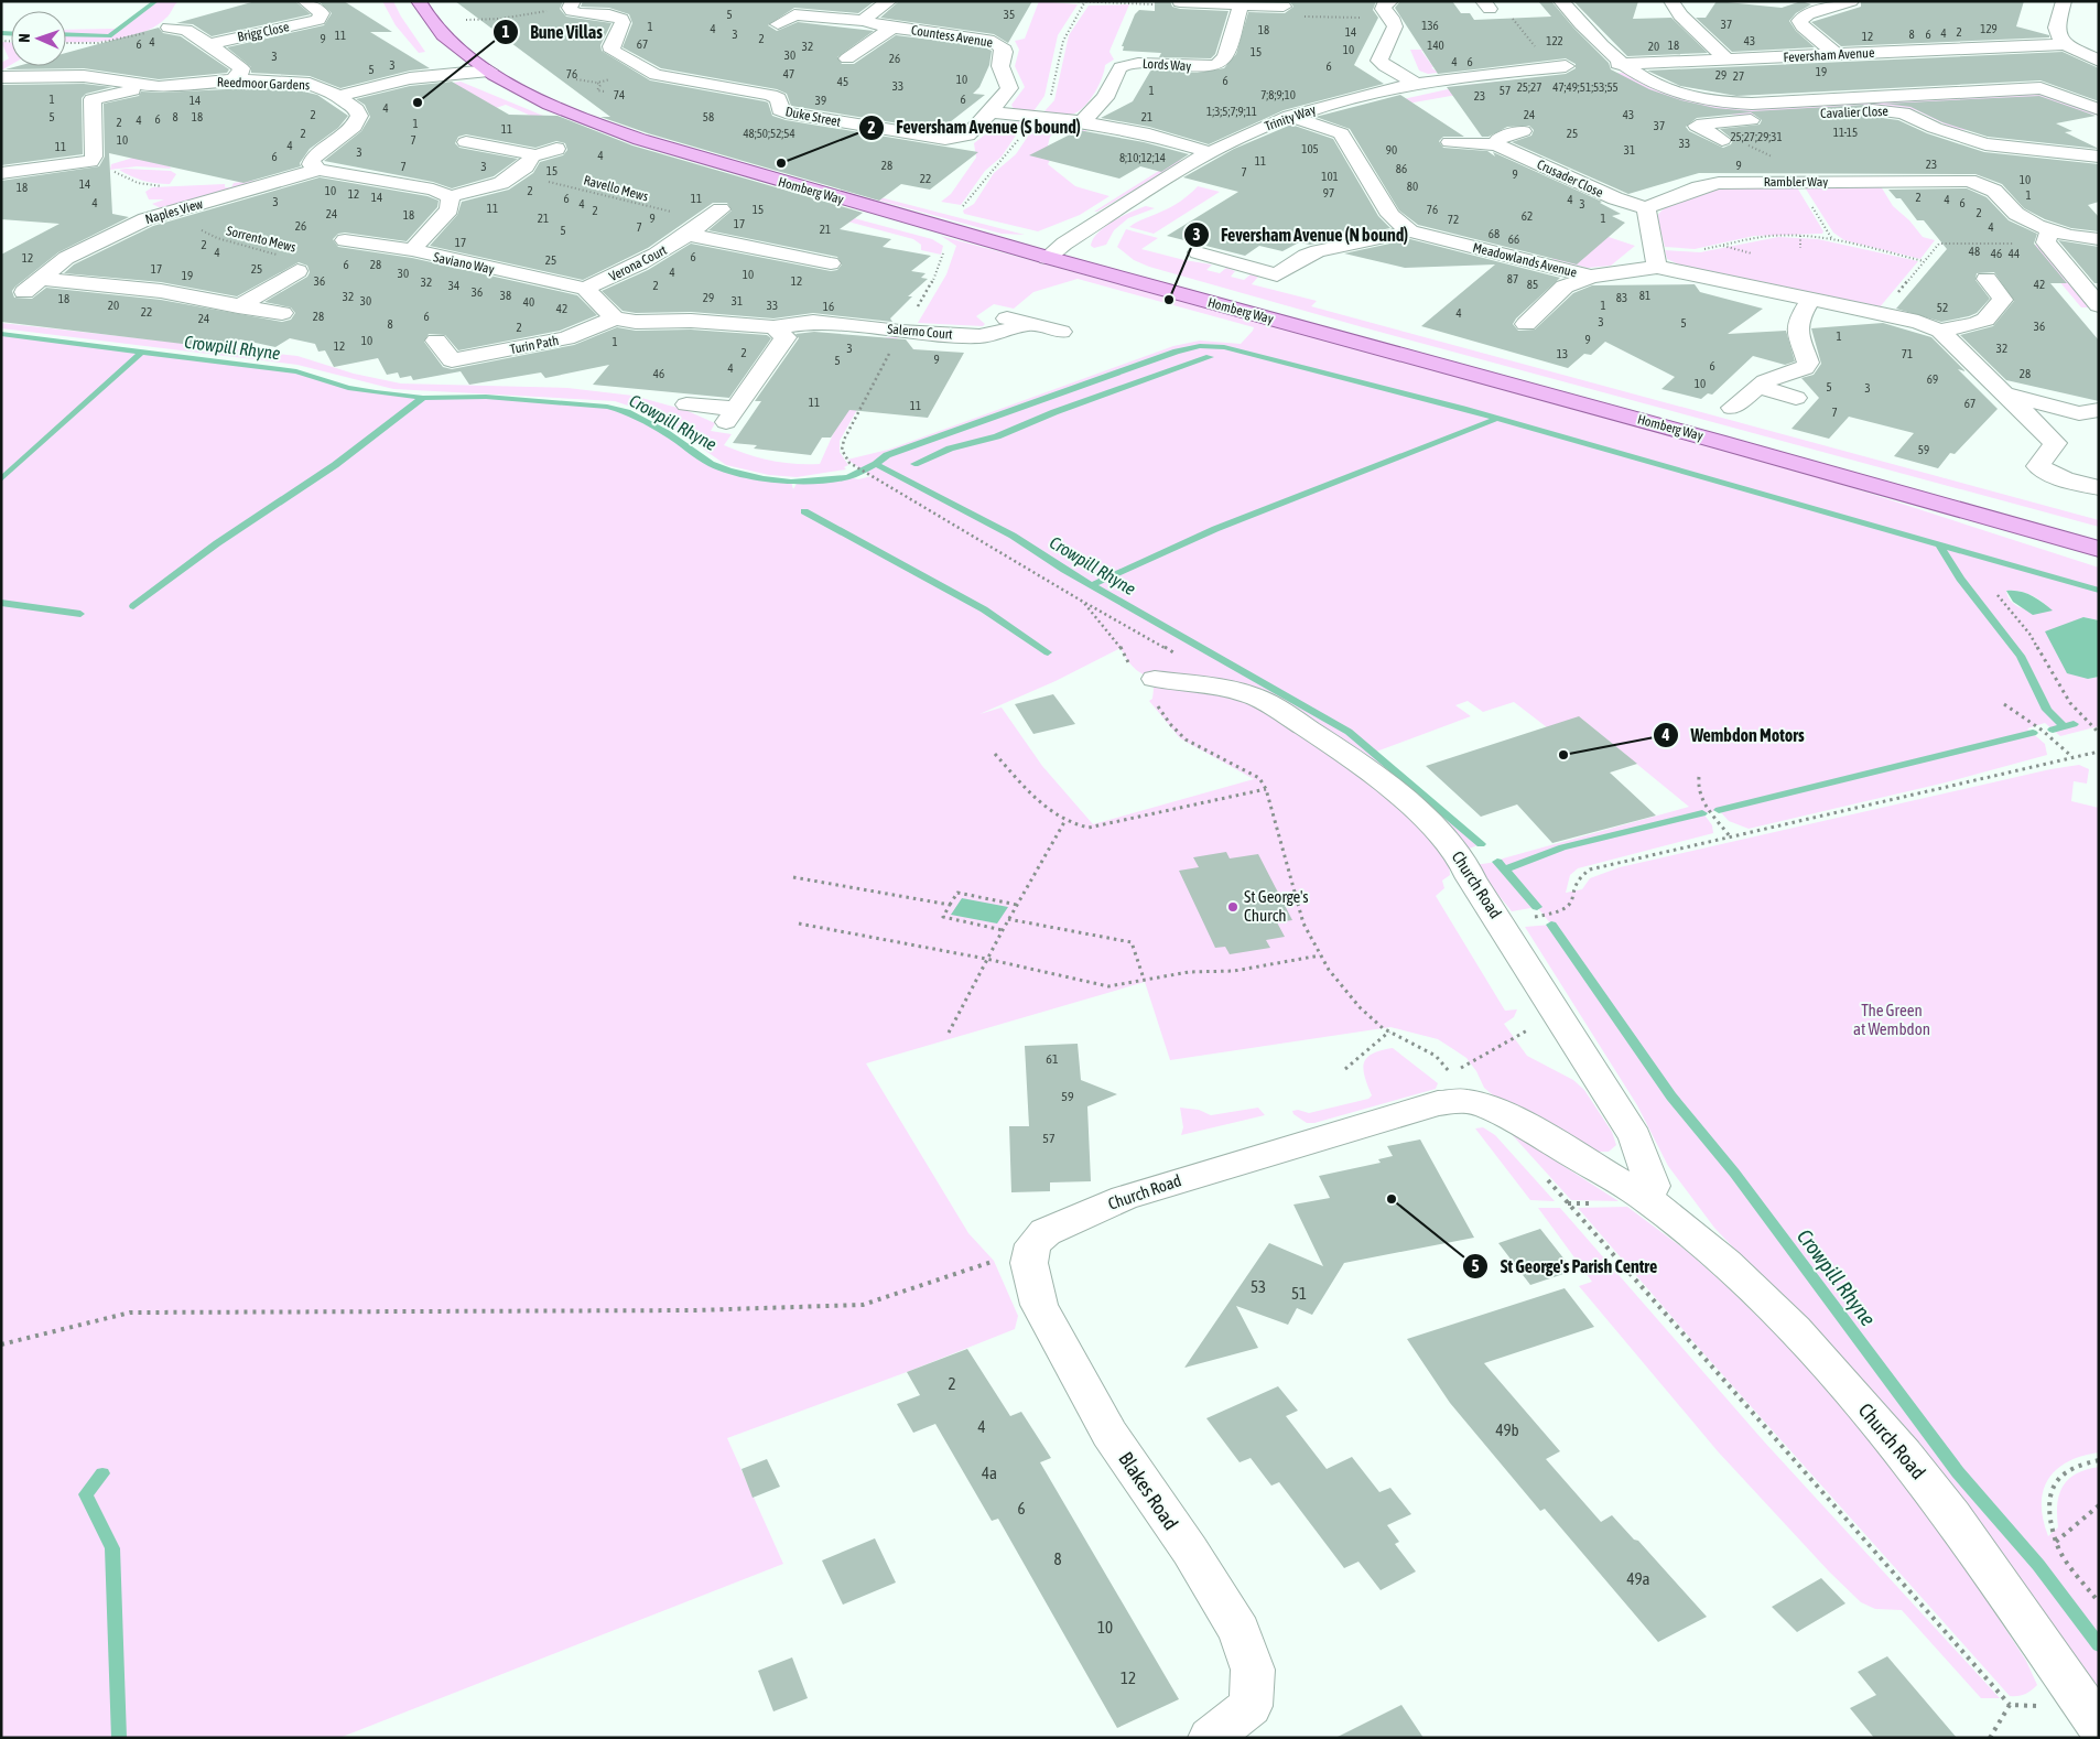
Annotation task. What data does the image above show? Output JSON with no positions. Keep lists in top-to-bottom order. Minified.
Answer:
{"streets":{"main road":["Homberg Way"],"street":["Brigg Close","Countess Avenue","Feversham Avenue","Lords Way","Reedmoor Gardens","Cavalier Close","Duke Street","Trinity Way","Crusader Close","Rambler Way","Naples View","Meadowlands Avenue","Saviano Way","Verona Court","Salerno Court","Turin Path","Church Road","Blakes Road"],"path":["Ravello Mews","Sorrento Mews"]},"crossings":[["Brigg Close","Reedmoor Gardens"],["Countess Avenue","Duke Street"],["Trinity Way","Homberg Way"],["Trinity Way","Meadowlands Avenue"],["Crusader Close","Rambler Way"],["Ravello Mews","Verona Court"],["Naples View","Sorrento Mews"],["Saviano Way","Verona Court"],["Church Road","Blakes Road"]],"water":["Crowpill Rhyne"],"parks":["The Green at Wembdon"],"places":["Bune Villas","Feversham Avenue (S bound)","Feversham Avenue (N bound)","Wembdon Motors","St George's Church","St George's Parish Centre"],"house_numbers":["5","35","37","136","1","4","129","18","14","2","4","3","8","6","11","12","9","2","122","43","4","6","67","140","18","32","20","10","15","30","3","26","4","6","3","6","5","19","76","47","29","27","10","6","45","33","25;27","47;49;51;53;55","1","57","74","7;8;9;10","23","1","6","14","39","4","1;3;5;7;9;11","2","24","43","5","8","18","58","21","6","4","2","1","37","11","11-15","2","48;50;52;54","25","25;27;29;31","10","7","33","4","11","105","90","31","3","4","6","8;10;12;14","11","23","28","9","7","3","86","15","7","9","101","22","10","14","80","18","10","2","97","12","1","14","2","6","11","4","4","3","4","6","4","3","11","15","76","2","2","24","18","62","21","9","1","72","17","26","7","4","21","5","68","66","17","2","48","4","46","44","6","12","25","6","28","17","25","4","30","10","19","87","36","12","32","85","42","34","2","36","38","81","32","29","83","18","30","31","40","20","33","1","16","52","42","22","4","28","6","24","3","5","8","36","2","1","9","10","1","12","3","32","2","13","71","9","5","6","4","46","28","69","10","5","3","11","67","11","7","59","61","59","57","53","51","2","4","49b","4a","6","8","49a","10","12"],"north":"left"}
